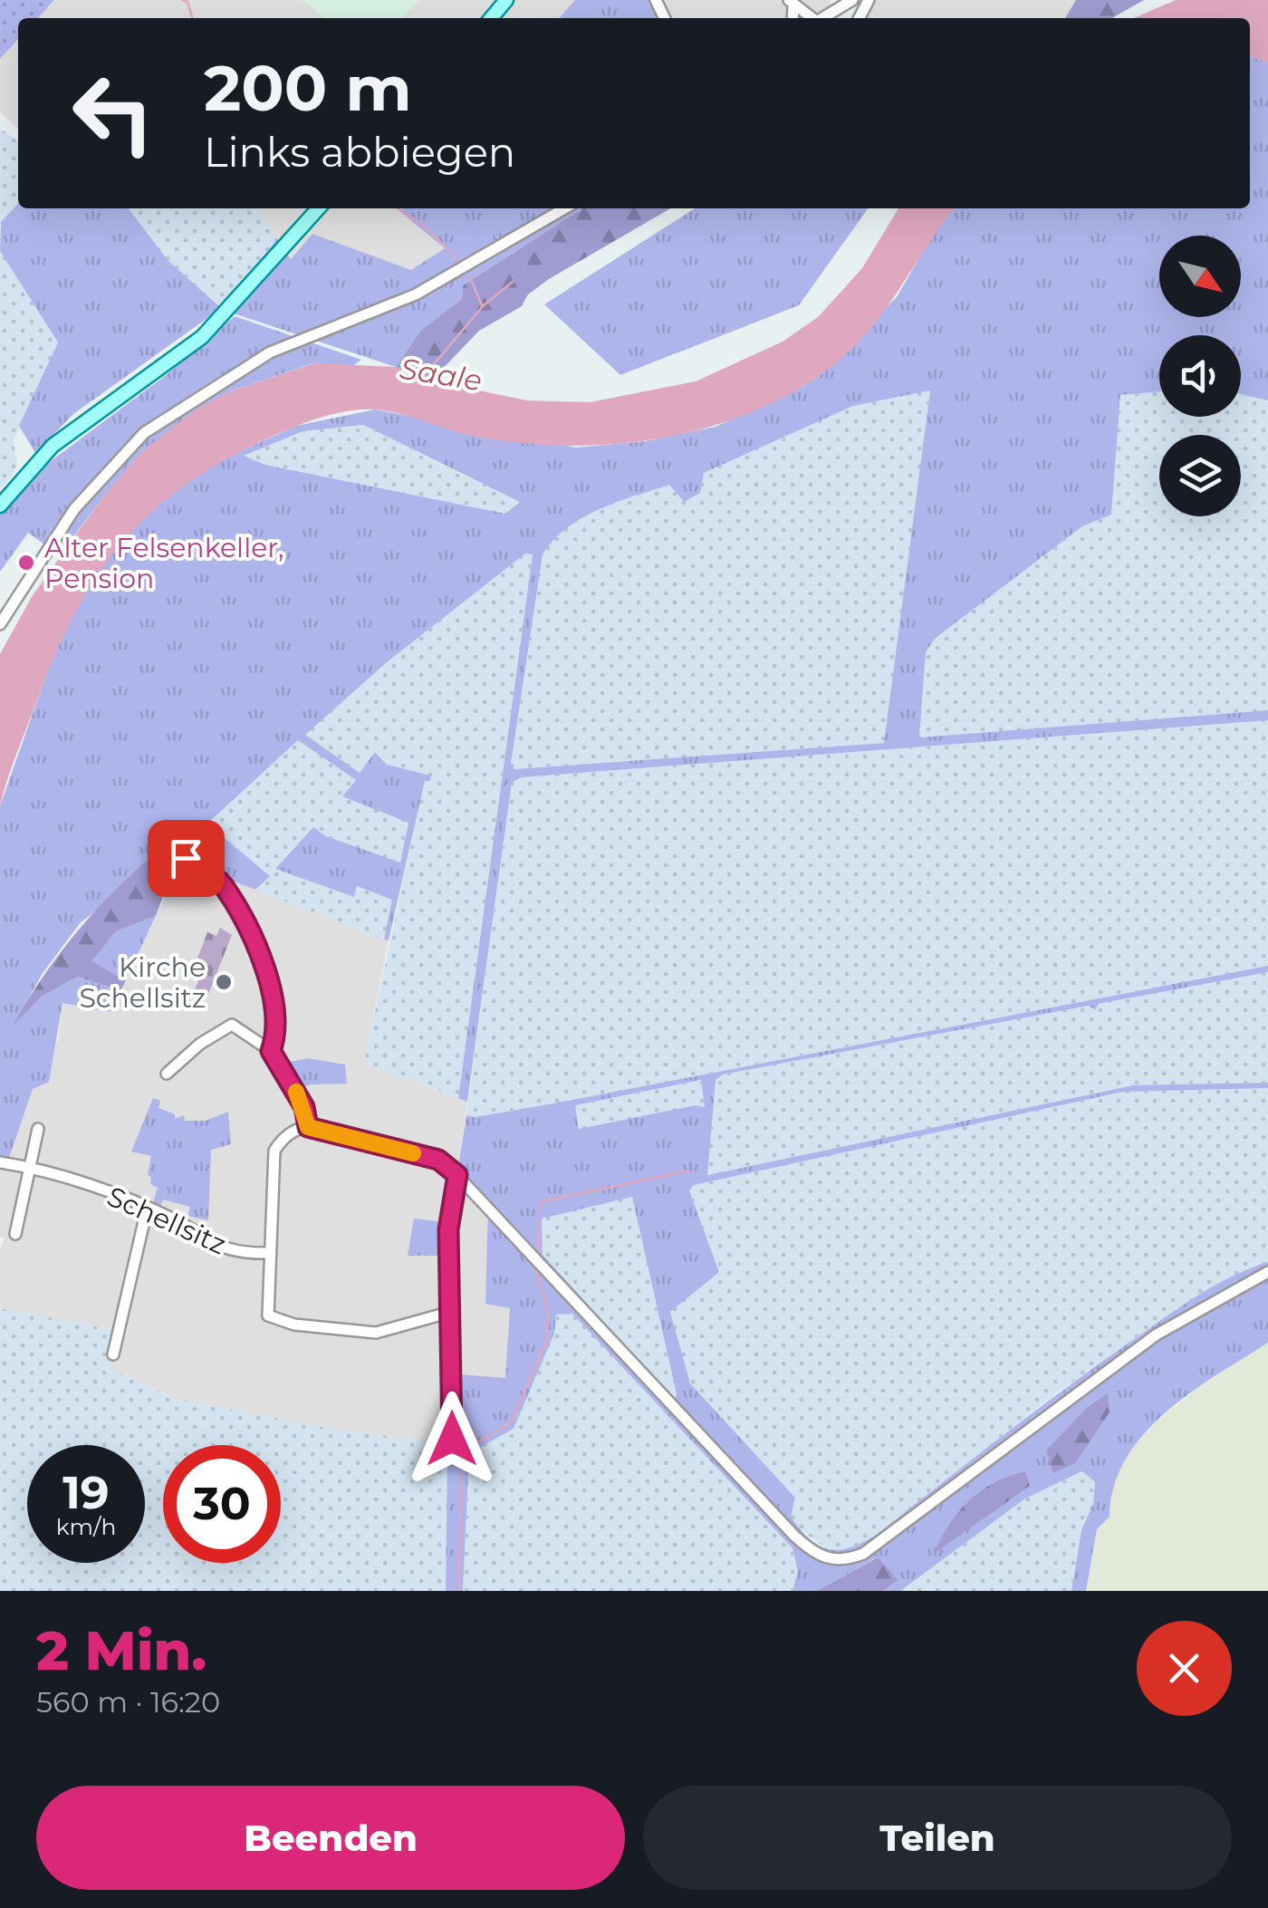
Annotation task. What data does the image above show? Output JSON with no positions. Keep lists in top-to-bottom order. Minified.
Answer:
{"streets":{"street":["Schellsitz"]},"water":["Saale"],"places":["Alter Felsenkeller, Pension","Kirche Schellsitz"],"north":"bottom right","page":{"turn":["200 m","Links abbiegen"],"speed":"19 km/h","limit":"30","heading":["2 Min.","560 m · 16:20"],"buttons":["Beenden","Teilen"]}}
